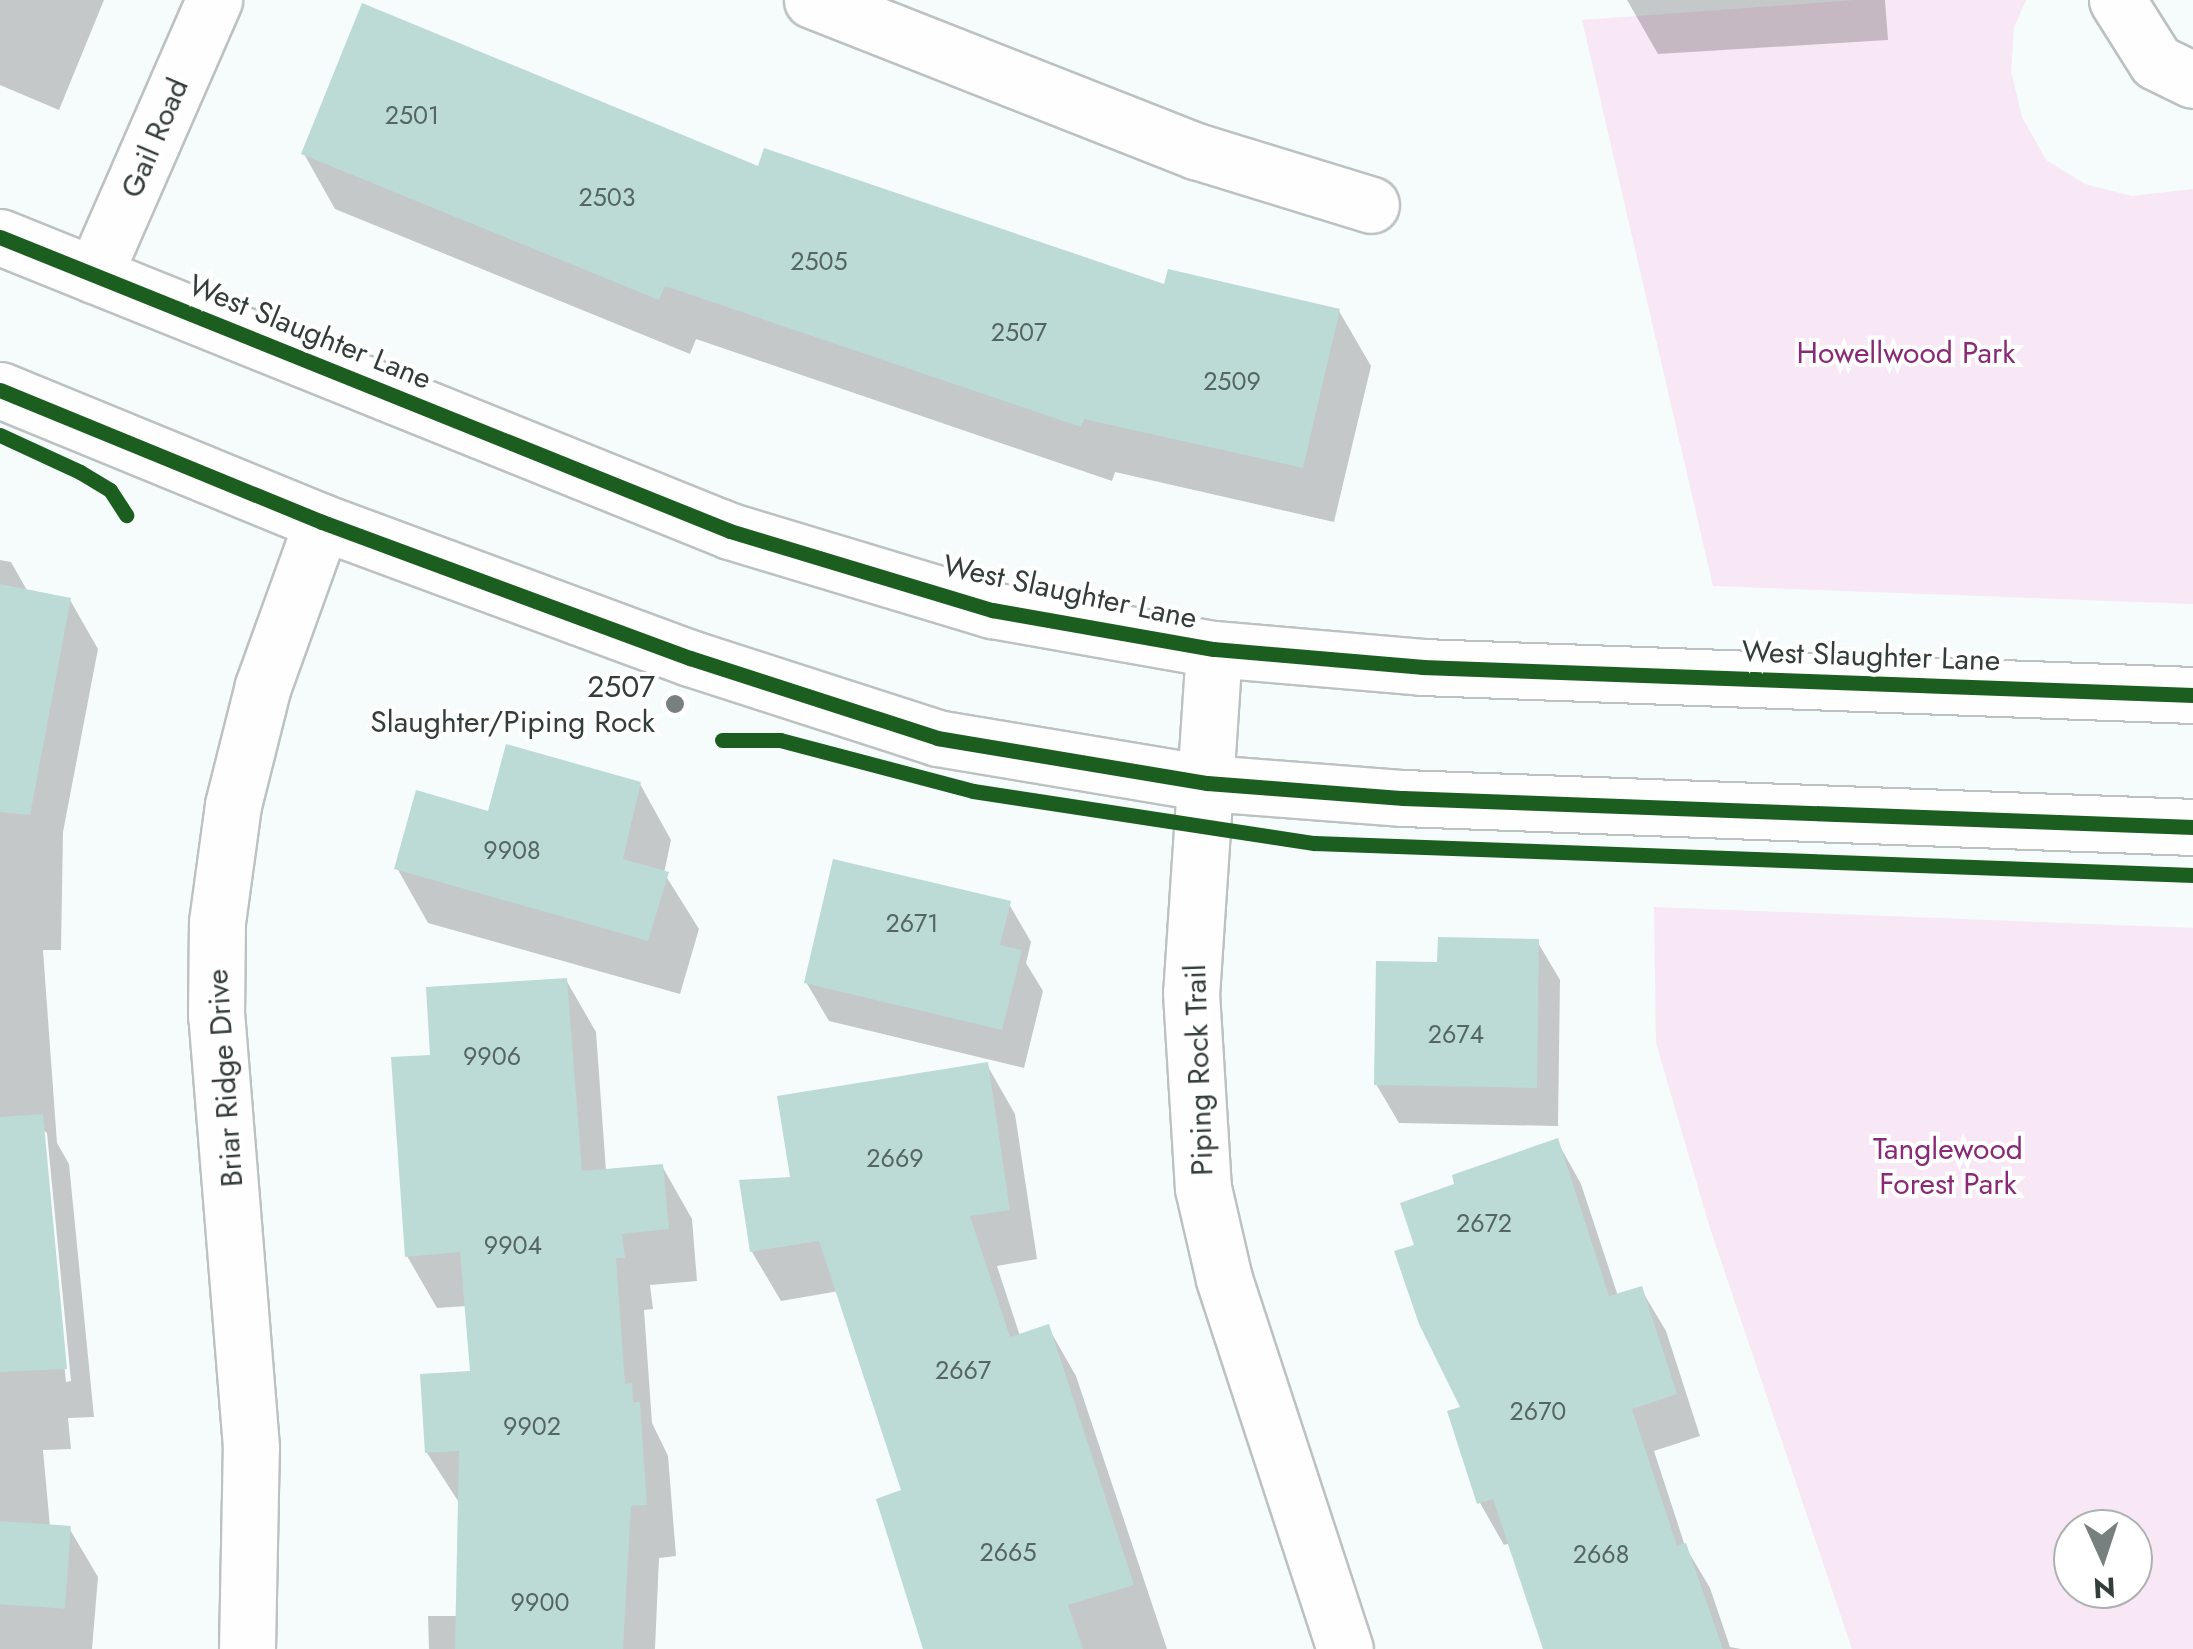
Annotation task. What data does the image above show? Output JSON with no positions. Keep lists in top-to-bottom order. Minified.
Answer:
{"streets":{"main road":["Gail Road","West Slaughter Lane","Piping Rock Trail","Briar Ridge Drive"]},"crossings":[["Gail Road","West Slaughter Lane"],["West Slaughter Lane","Piping Rock Trail"]],"parks":["Howellwood Park","Tanglewood Forest Park"],"places":["2507 Slaughter/Piping Rock"],"house_numbers":["2501","2503","2505","2507","2509","9908","2671","2674","9906","2669","2672","9904","2667","2670","9902","2665","2668","9900"],"north":"bottom"}
